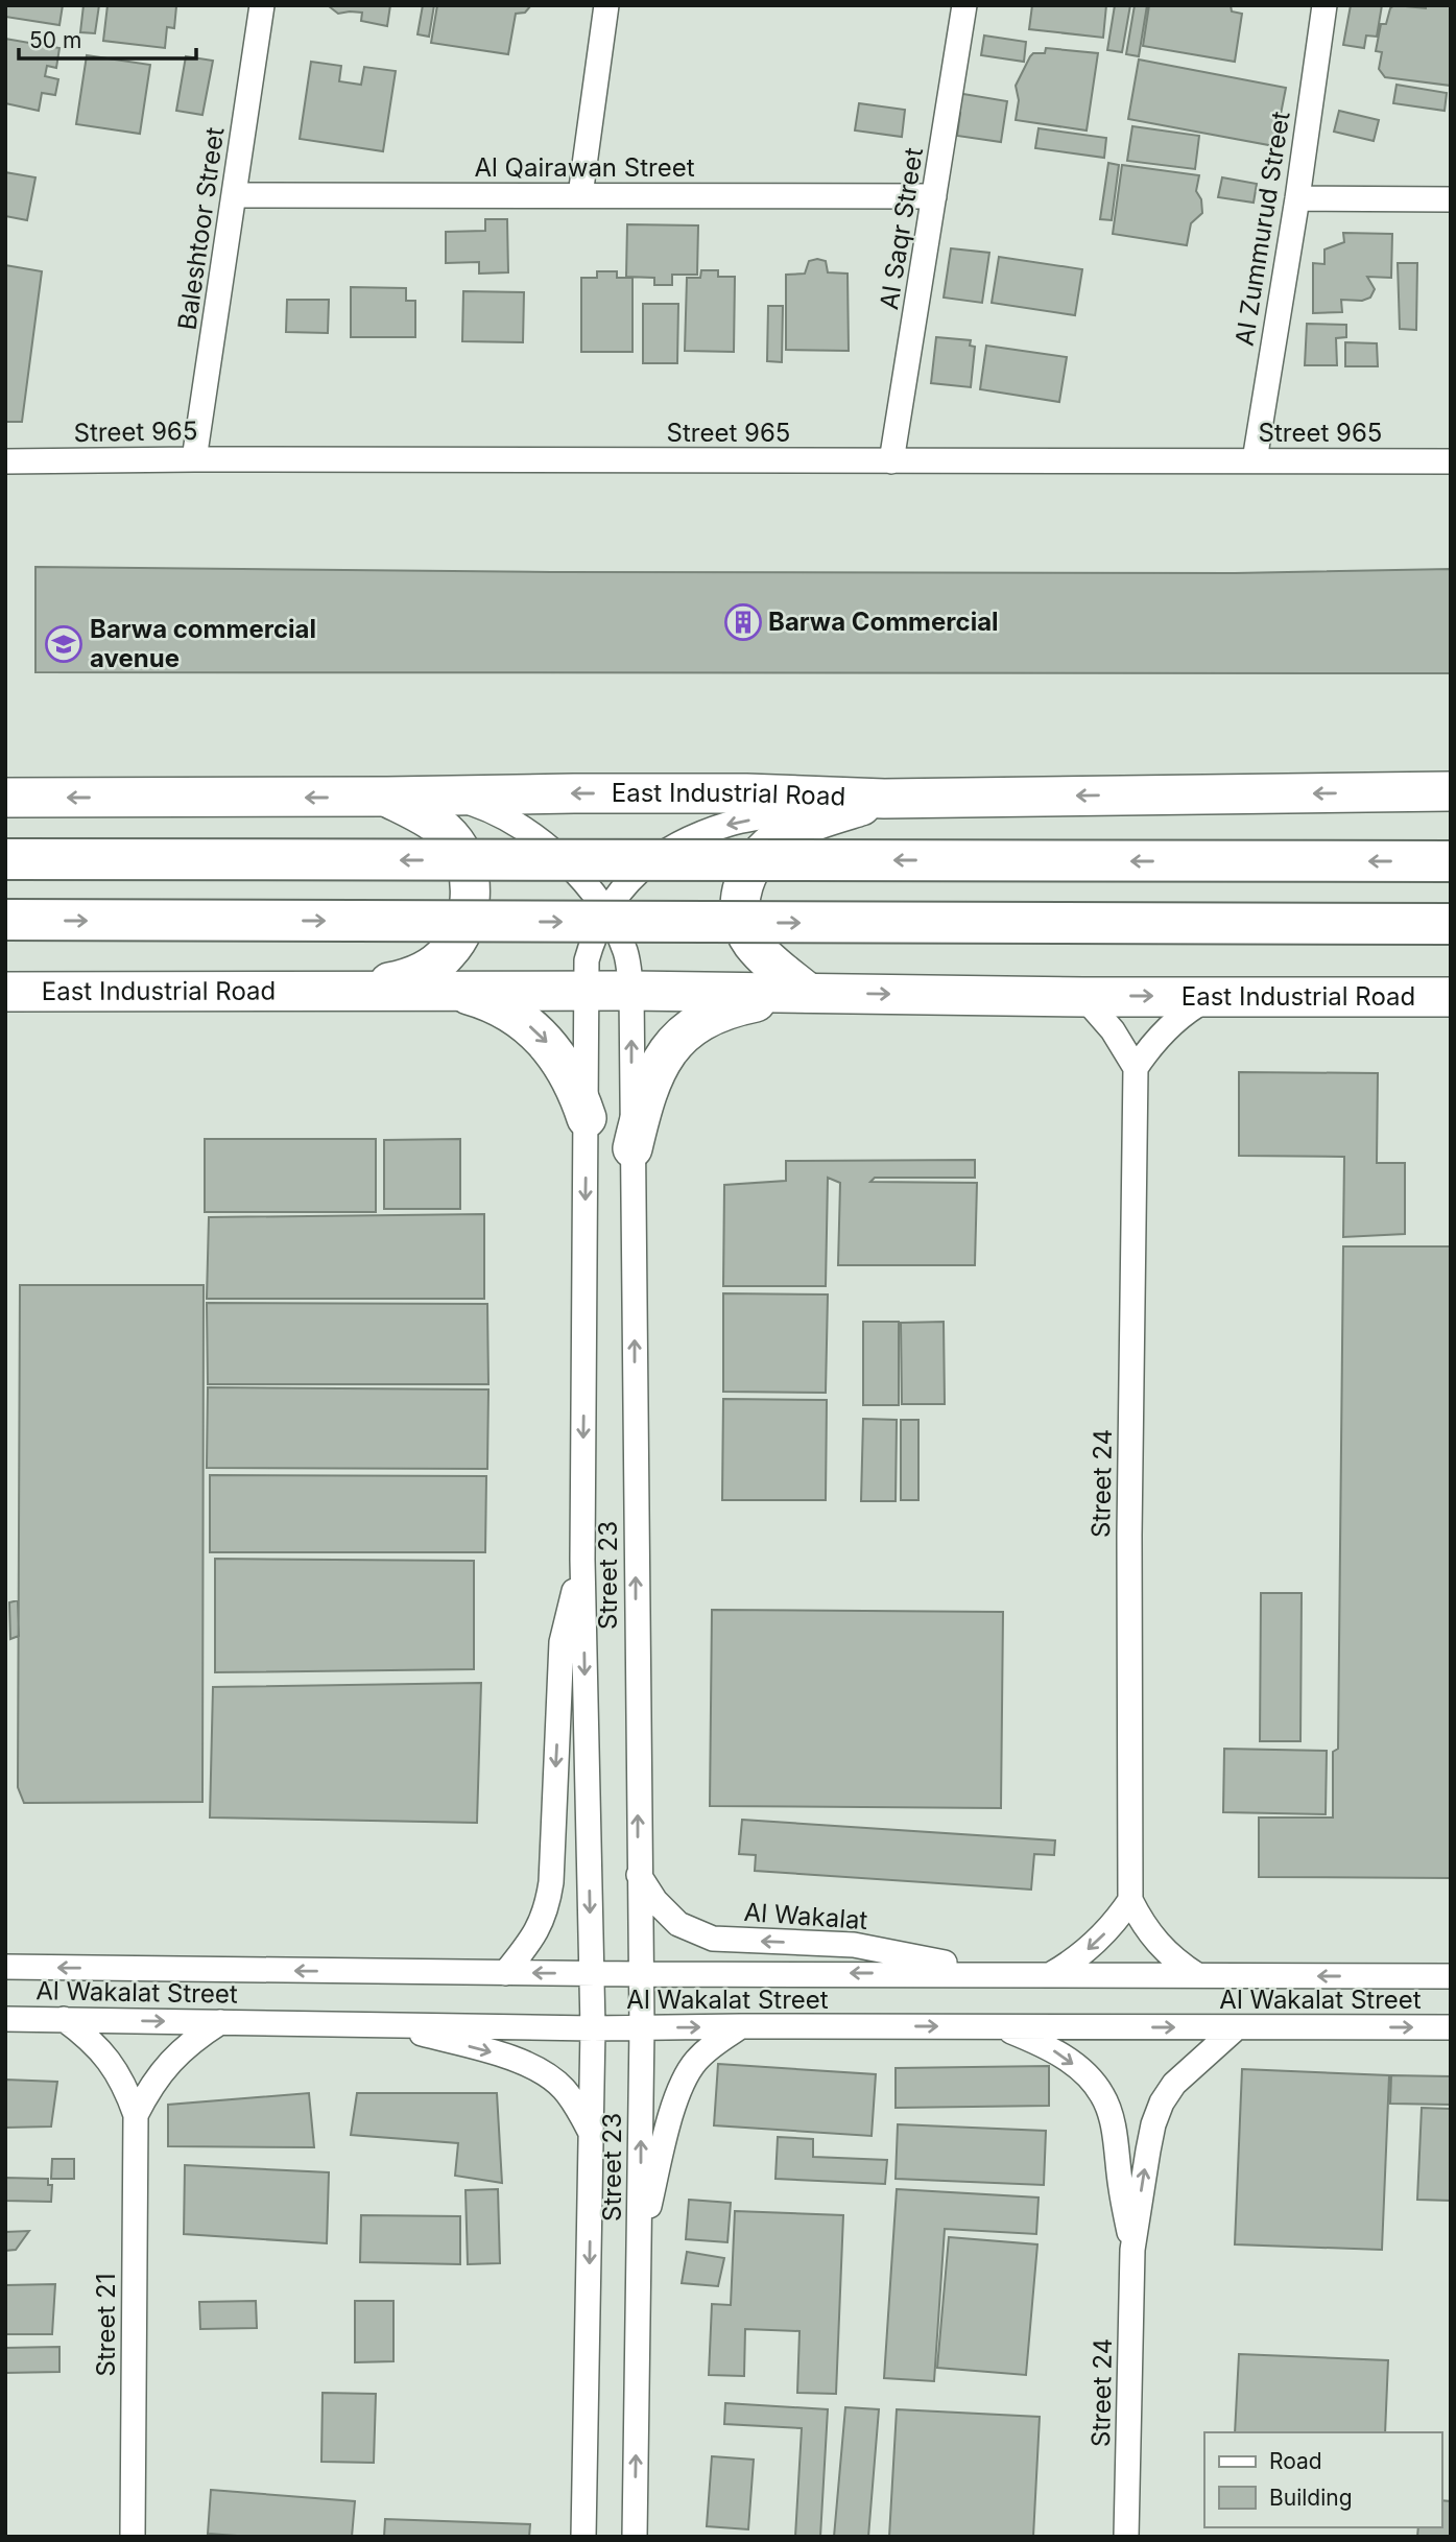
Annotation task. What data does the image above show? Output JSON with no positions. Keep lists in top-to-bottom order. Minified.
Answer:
{"streets":{"main road":["East Industrial Road"],"street":["Al Qairawan Street","Baleshtoor Street","Al Saqr Street","Al Zummurud Street","Street 965","Street 24","Street 23","Al Wakalat","Al Wakalat Street","Street 21"]},"crossings":[["Al Qairawan Street","Baleshtoor Street"],["Al Qairawan Street","Al Saqr Street"],["Baleshtoor Street","Street 965"],["Al Saqr Street","Street 965"],["Al Zummurud Street","Street 965"],["East Industrial Road","Street 23"],["Street 24","Al Wakalat Street"],["Street 23","Al Wakalat"],["Street 23","Al Wakalat Street"],["Al Wakalat","Al Wakalat Street"],["Al Wakalat Street","Street 21"]],"one_way":["Al Wakalat"],"places":{"building":["Barwa Commercial"],"school or university":["Barwa commercial avenue"]},"legend":["Road","Building"],"scale_bar":"50 m"}
